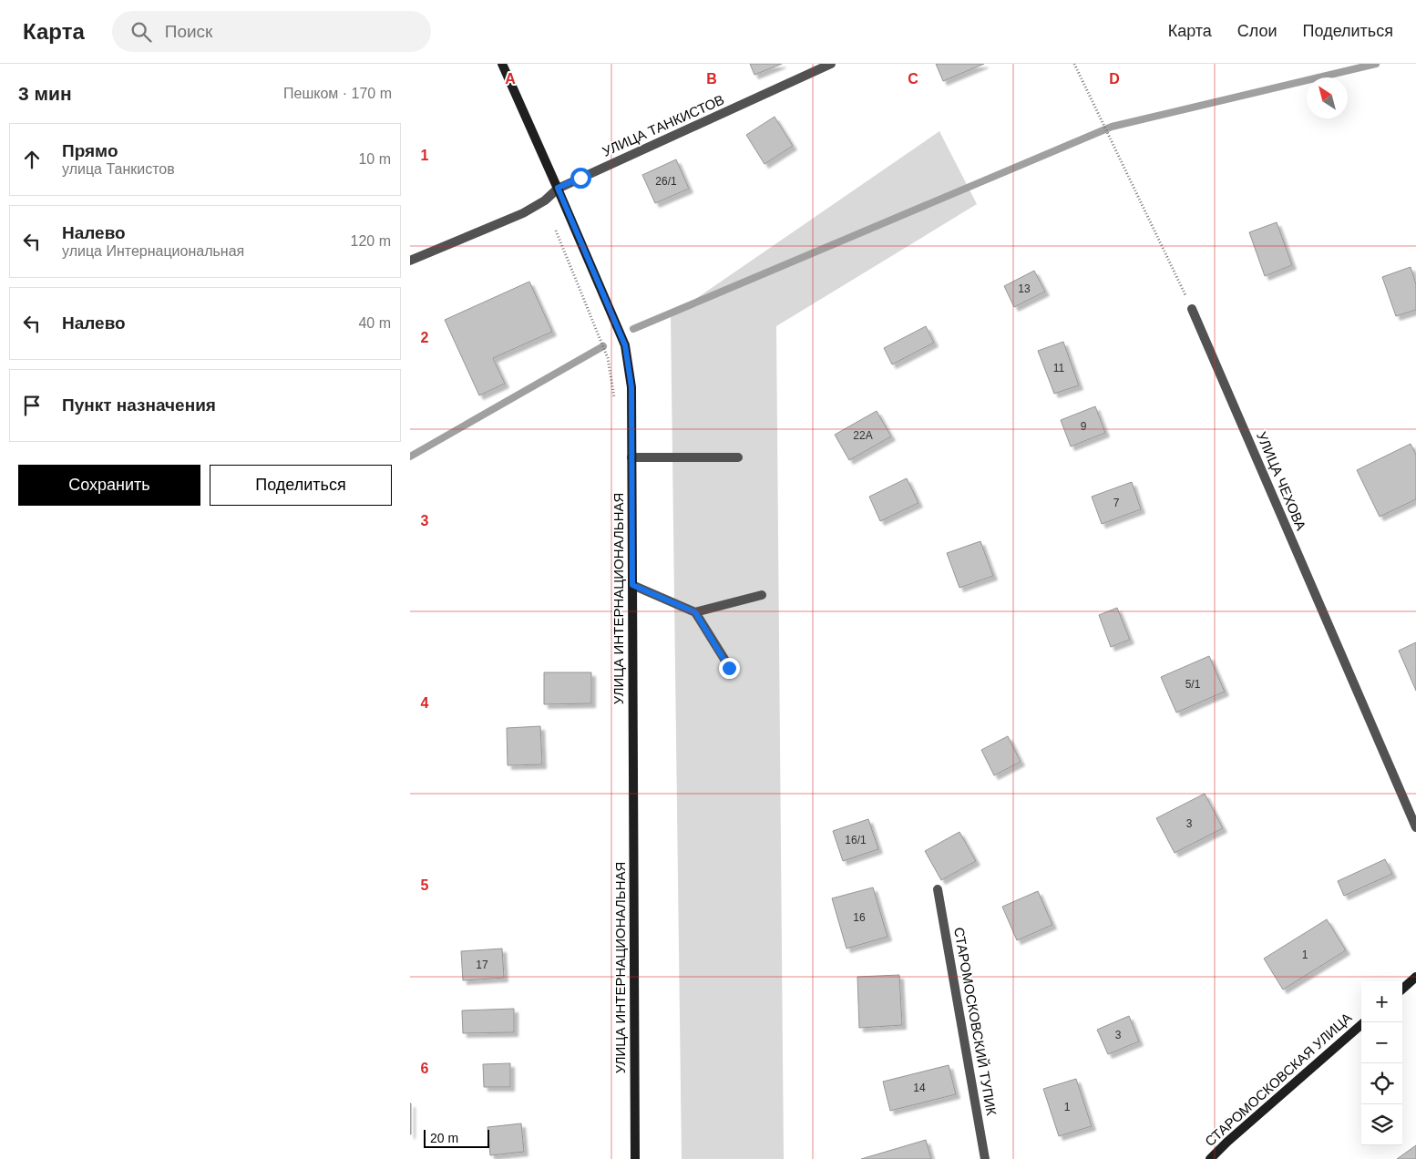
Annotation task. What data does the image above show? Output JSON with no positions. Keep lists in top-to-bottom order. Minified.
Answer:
{"streets":{"main road":["УЛИЦА ИНТЕРНАЦИОНАЛЬНАЯ","СТАРОМОСКОВСКАЯ УЛИЦА"],"street":["УЛИЦА ТАНКИСТОВ","УЛИЦА ЧЕХОВА","СТАРОМОСКОВСКИЙ ТУПИК"]},"crossings":[["УЛИЦА ТАНКИСТОВ","УЛИЦА ИНТЕРНАЦИОНАЛЬНАЯ"]],"house_numbers":["26/1","13","11","9","22А","7","5/1","3","16/1","16","1","17","3","14","1"],"scale_bar":"20 m","north":"top left","page":{"header":"Карта","search":"Поиск","nav":["Карта","Слои","Поделиться"],"heading":["3 мин","Пешком · 170 m"],"list":[["Прямо","улица Танкистов","10 m"],["Налево","улица Интернациональная","120 m"],["Налево","40 m"],"Пункт назначения"],"buttons":["Сохранить","Поделиться"],"map_buttons":["+","−"],"scale":"20 m"},"grid":{"columns":["A","B","C","D"],"rows":["1","2","3","4","5","6"]}}
